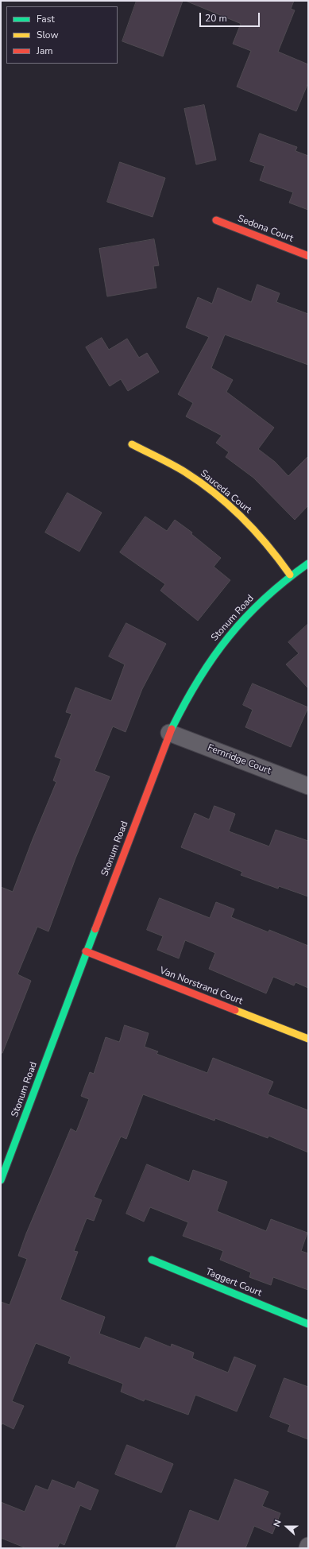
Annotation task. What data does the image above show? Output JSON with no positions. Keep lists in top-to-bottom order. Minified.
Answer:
{"streets":{"street":["Sedona Court","Sauceda Court","Stonum Road","Fernridge Court","Van Norstrand Court","Taggert Court"]},"crossings":[["Sauceda Court","Stonum Road"],["Stonum Road","Fernridge Court"],["Stonum Road","Van Norstrand Court"]],"legend":["Fast","Slow","Jam"],"scale_bar":"20 m","north":"left"}
